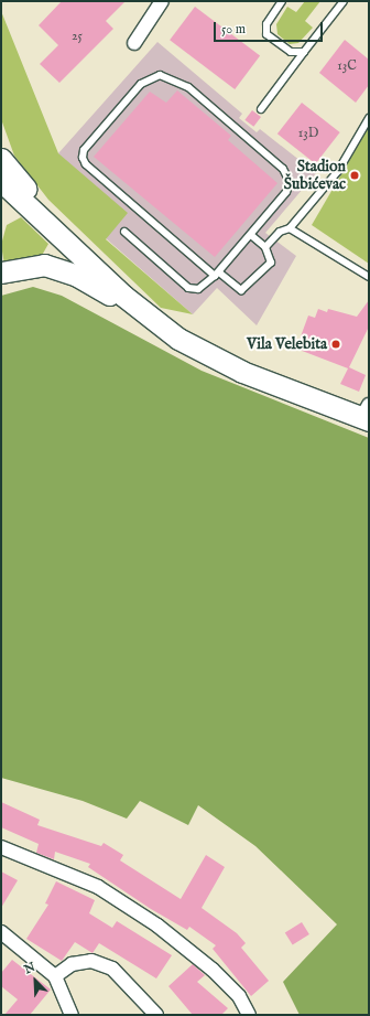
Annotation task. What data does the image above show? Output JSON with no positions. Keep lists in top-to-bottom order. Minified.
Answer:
{"places":["Stadion Šubićevac","Vila Velebita"],"house_numbers":["25","13C","13D"],"scale_bar":"50 m","north":"top left"}
